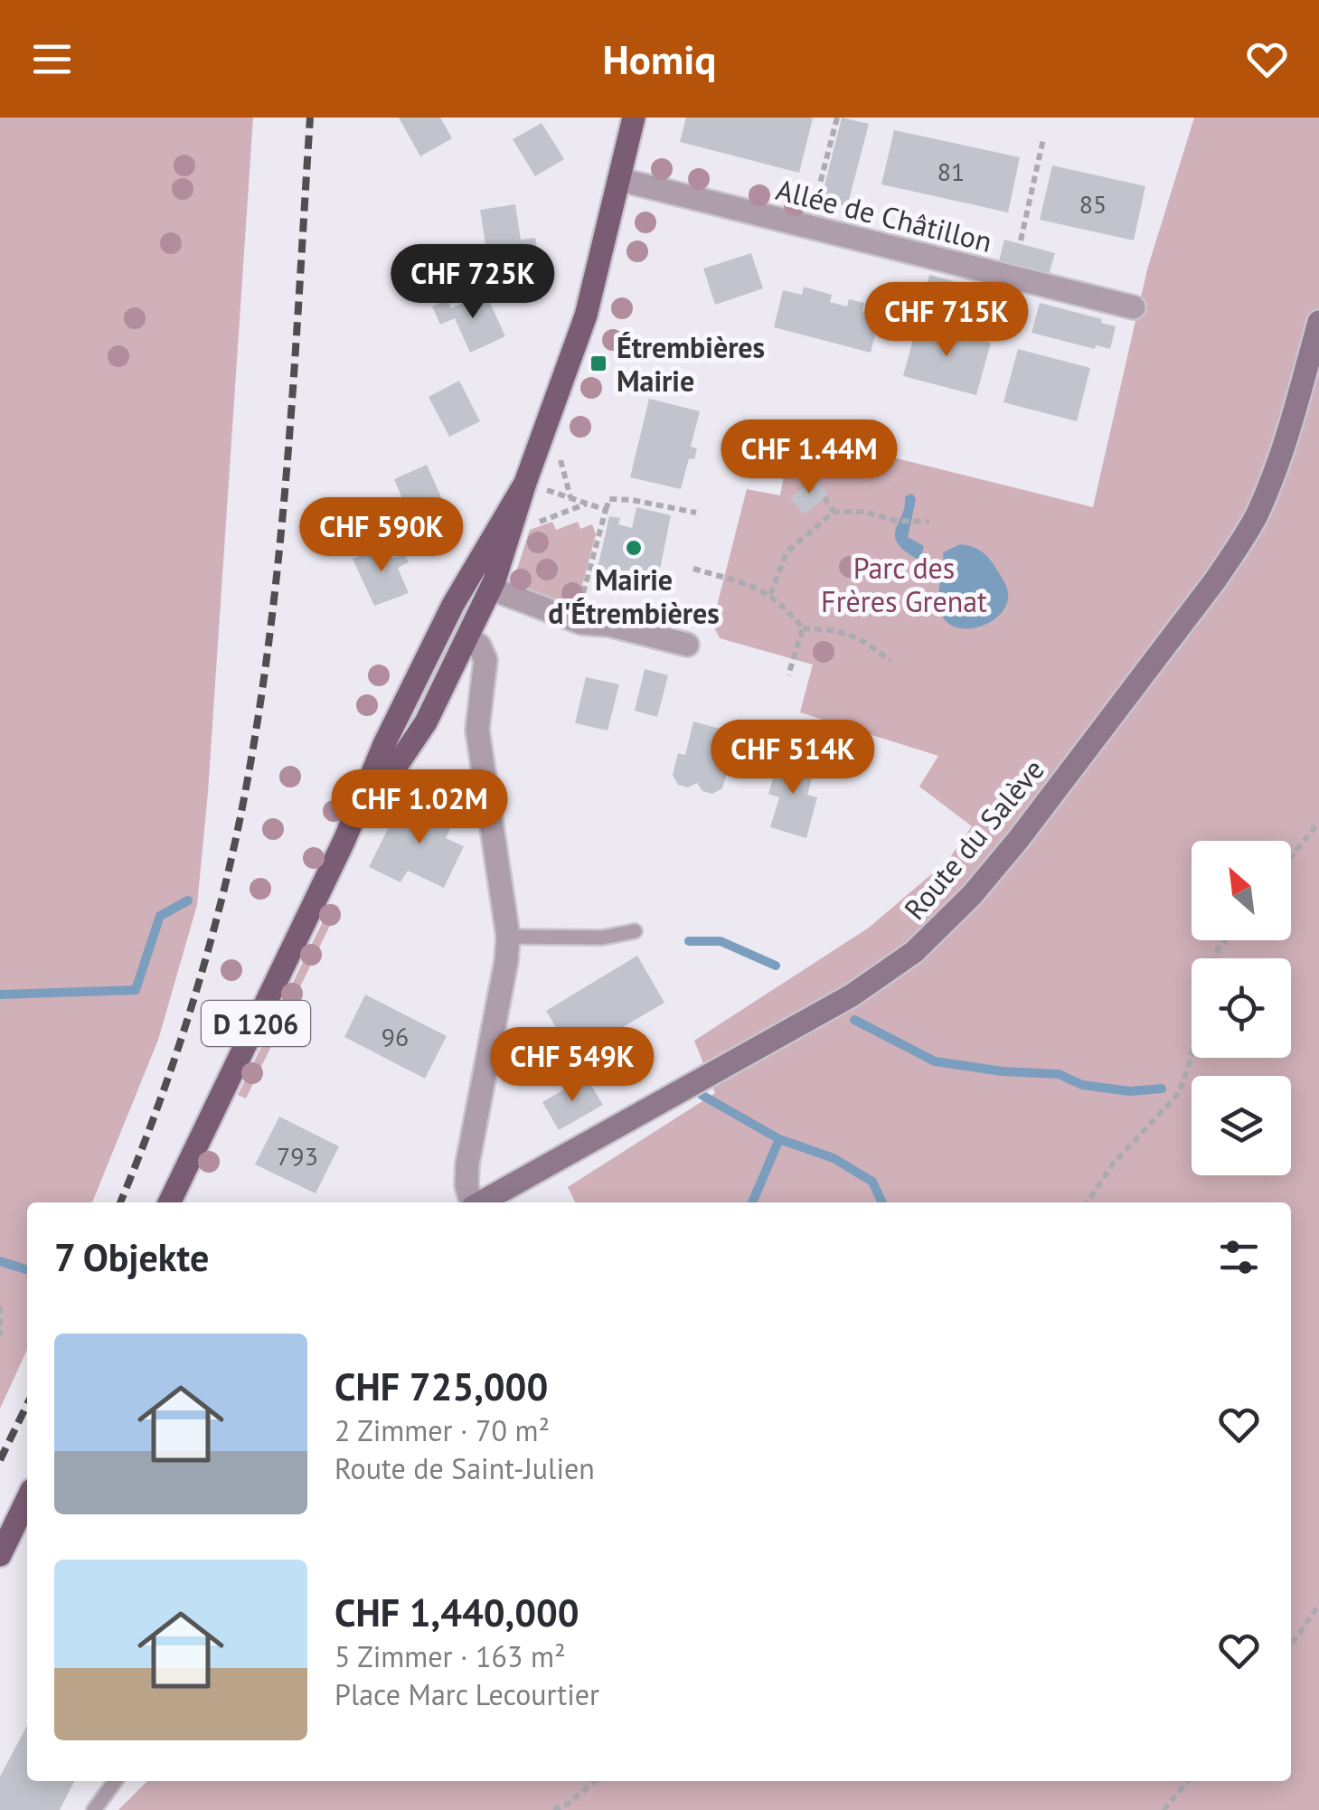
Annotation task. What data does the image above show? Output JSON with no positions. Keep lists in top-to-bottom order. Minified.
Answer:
{"streets":{"main road":["D 1206"],"street":["Allée de Châtillon","Route du Salève"]},"crossings":[["Allée de Châtillon","D 1206"]],"parks":["Parc des Frères Grenat"],"places":{"transit":["Étrembières Mairie"],"other":["Mairie d'Étrembières"]},"house_numbers":["81","85","96","793"],"north":"top left","page":{"header":"Homiq","price":["CHF 725K","CHF 715K","CHF 1.44M","CHF 590K","CHF 514K","CHF 1.02M","CHF 549K"],"heading":"7 Objekte","list":[{"name":"CHF 725,000","note":"2 Zimmer · 70 m² · Route de Saint-Julien"},{"name":"CHF 1,440,000","note":"5 Zimmer · 163 m² · Place Marc Lecourtier"}]}}
